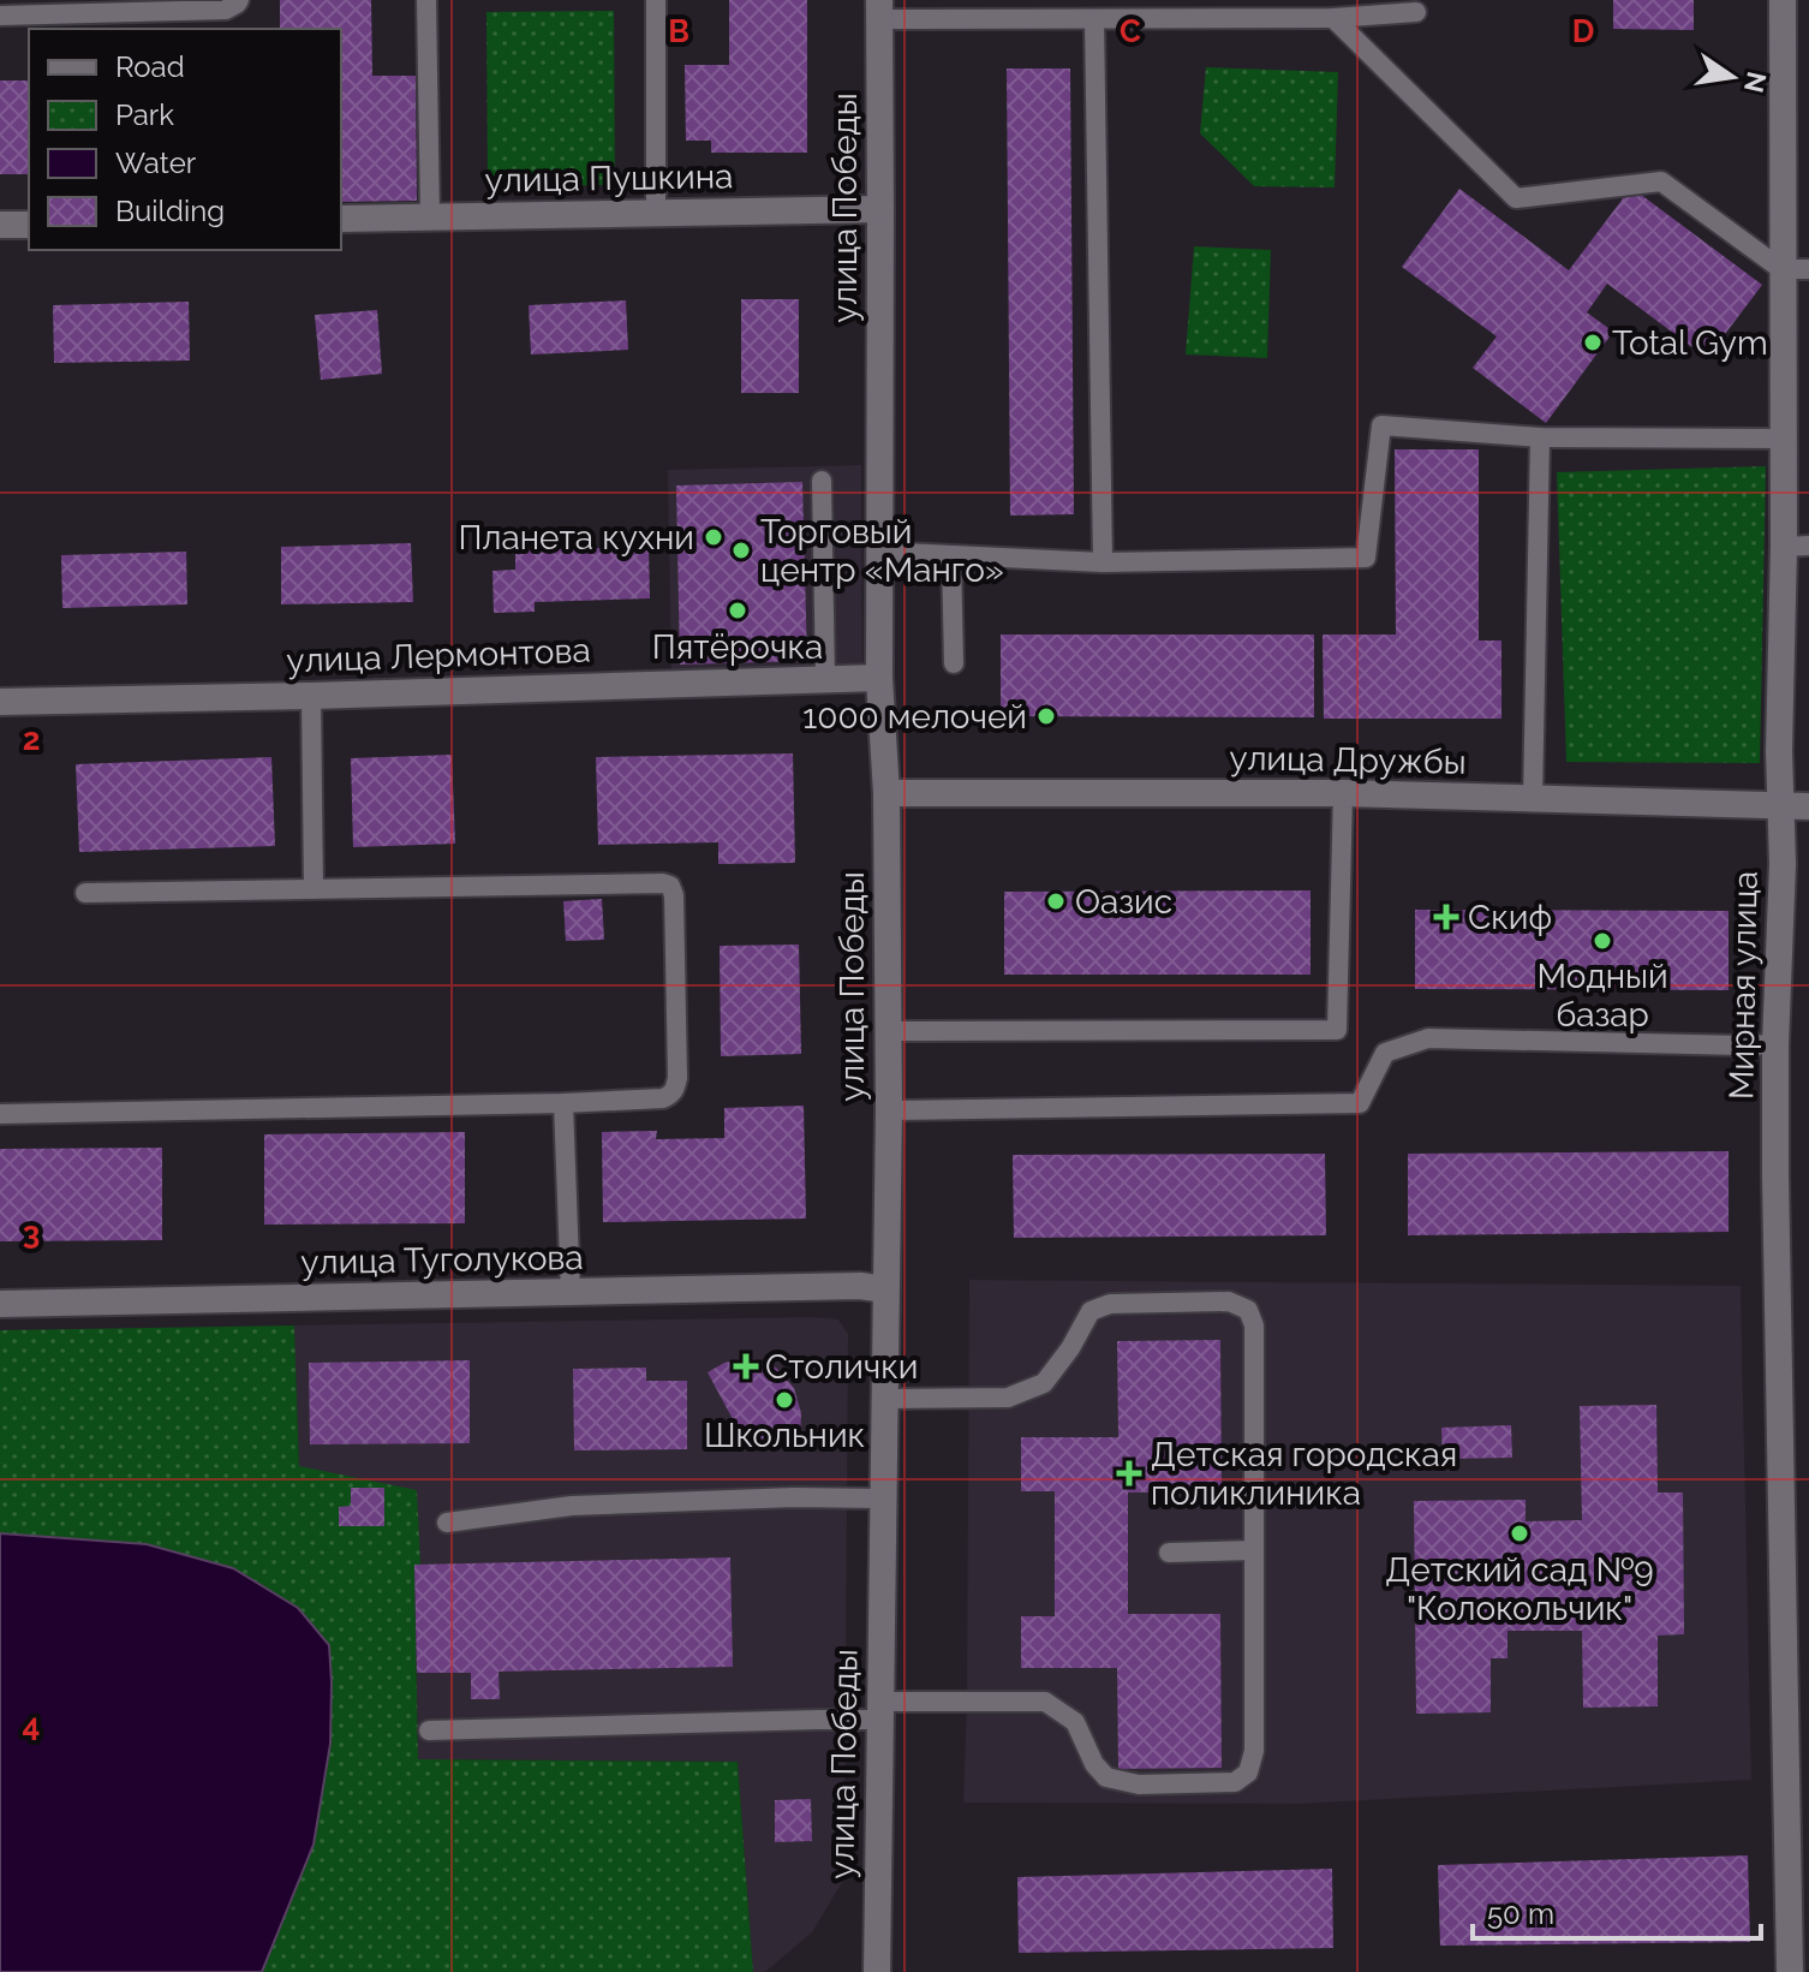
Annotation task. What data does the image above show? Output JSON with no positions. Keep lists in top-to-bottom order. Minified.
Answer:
{"streets":{"street":["улица Пушкина","улица Победы","улица Лермонтова","улица Дружбы","Мирная улица","улица Туголукова"]},"crossings":[["улица Пушкина","улица Победы"],["улица Победы","улица Лермонтова"],["улица Победы","улица Дружбы"],["улица Победы","улица Туголукова"],["улица Дружбы","Мирная улица"]],"places":{"other":["Total Gym","Планета кухни","Торговый центр «Манго»","Пятёрочка","1000 мелочей","Оазис","Модный базар","Школьник","Детский сад №9 \"Колокольчик\""],"health":["Скиф","Столички","Детская городская поликлиника"]},"legend":["Road","Park","Water","Building"],"scale_bar":"50 m","north":"right","grid":{"columns":["B","C","D"],"rows":["2","3","4"]}}
